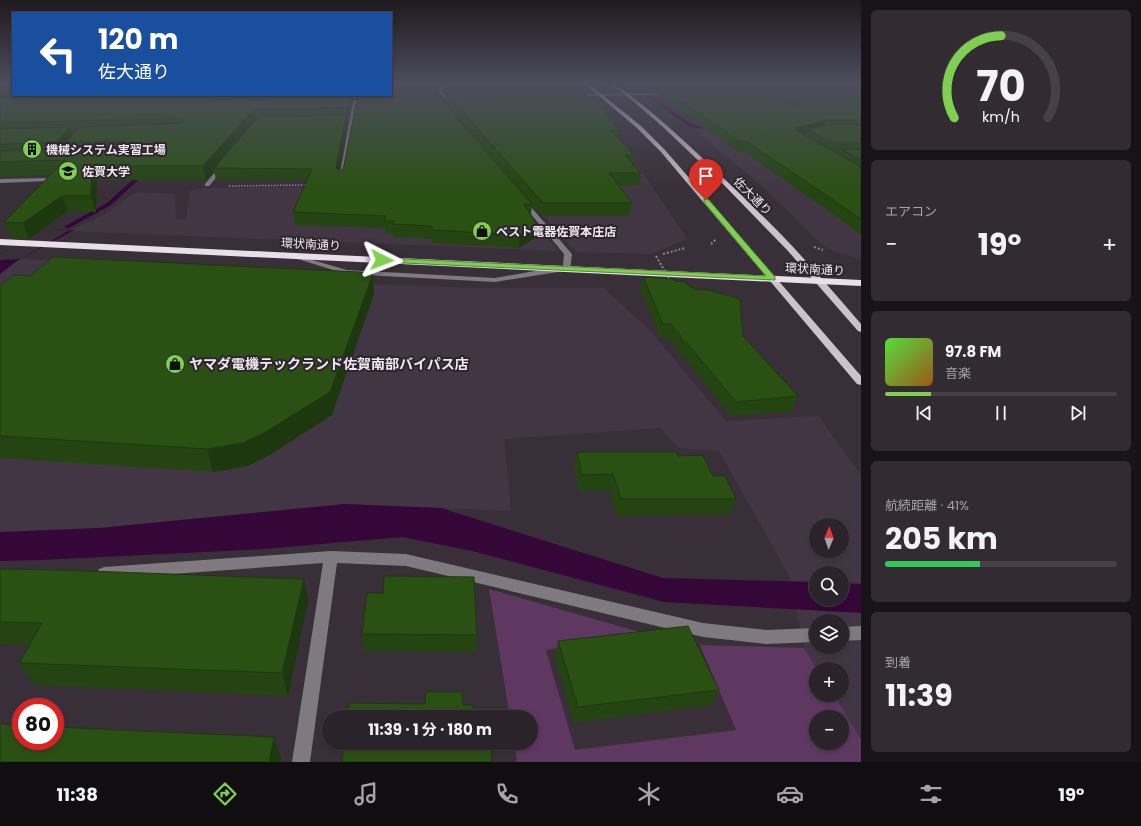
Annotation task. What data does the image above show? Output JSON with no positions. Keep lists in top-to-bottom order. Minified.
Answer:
{"streets":{"highway":["環状南通り"],"main road":["佐大通り"]},"crossings":[["佐大通り","環状南通り"]],"places":{"building":["機械システム実習工場"],"school or university":["佐賀大学"],"shop":["ベスト電器佐賀本庄店","ヤマダ電機テックランド佐賀南部バイパス店"]},"north":"top","page":{"turn":["120 m","佐大通り"],"tile":["エアコン",["航続距離 · 41%","205 km"],["到着","11:39"]],"heat":["−","19°","+"],"song":["97.8 FM","音楽"],"map_buttons":["+","−"],"limit":"80","trip":"11:39 · 1 分 · 180 m","tabs":["11:38","19°"],"gauge":["70","km/h"]}}
